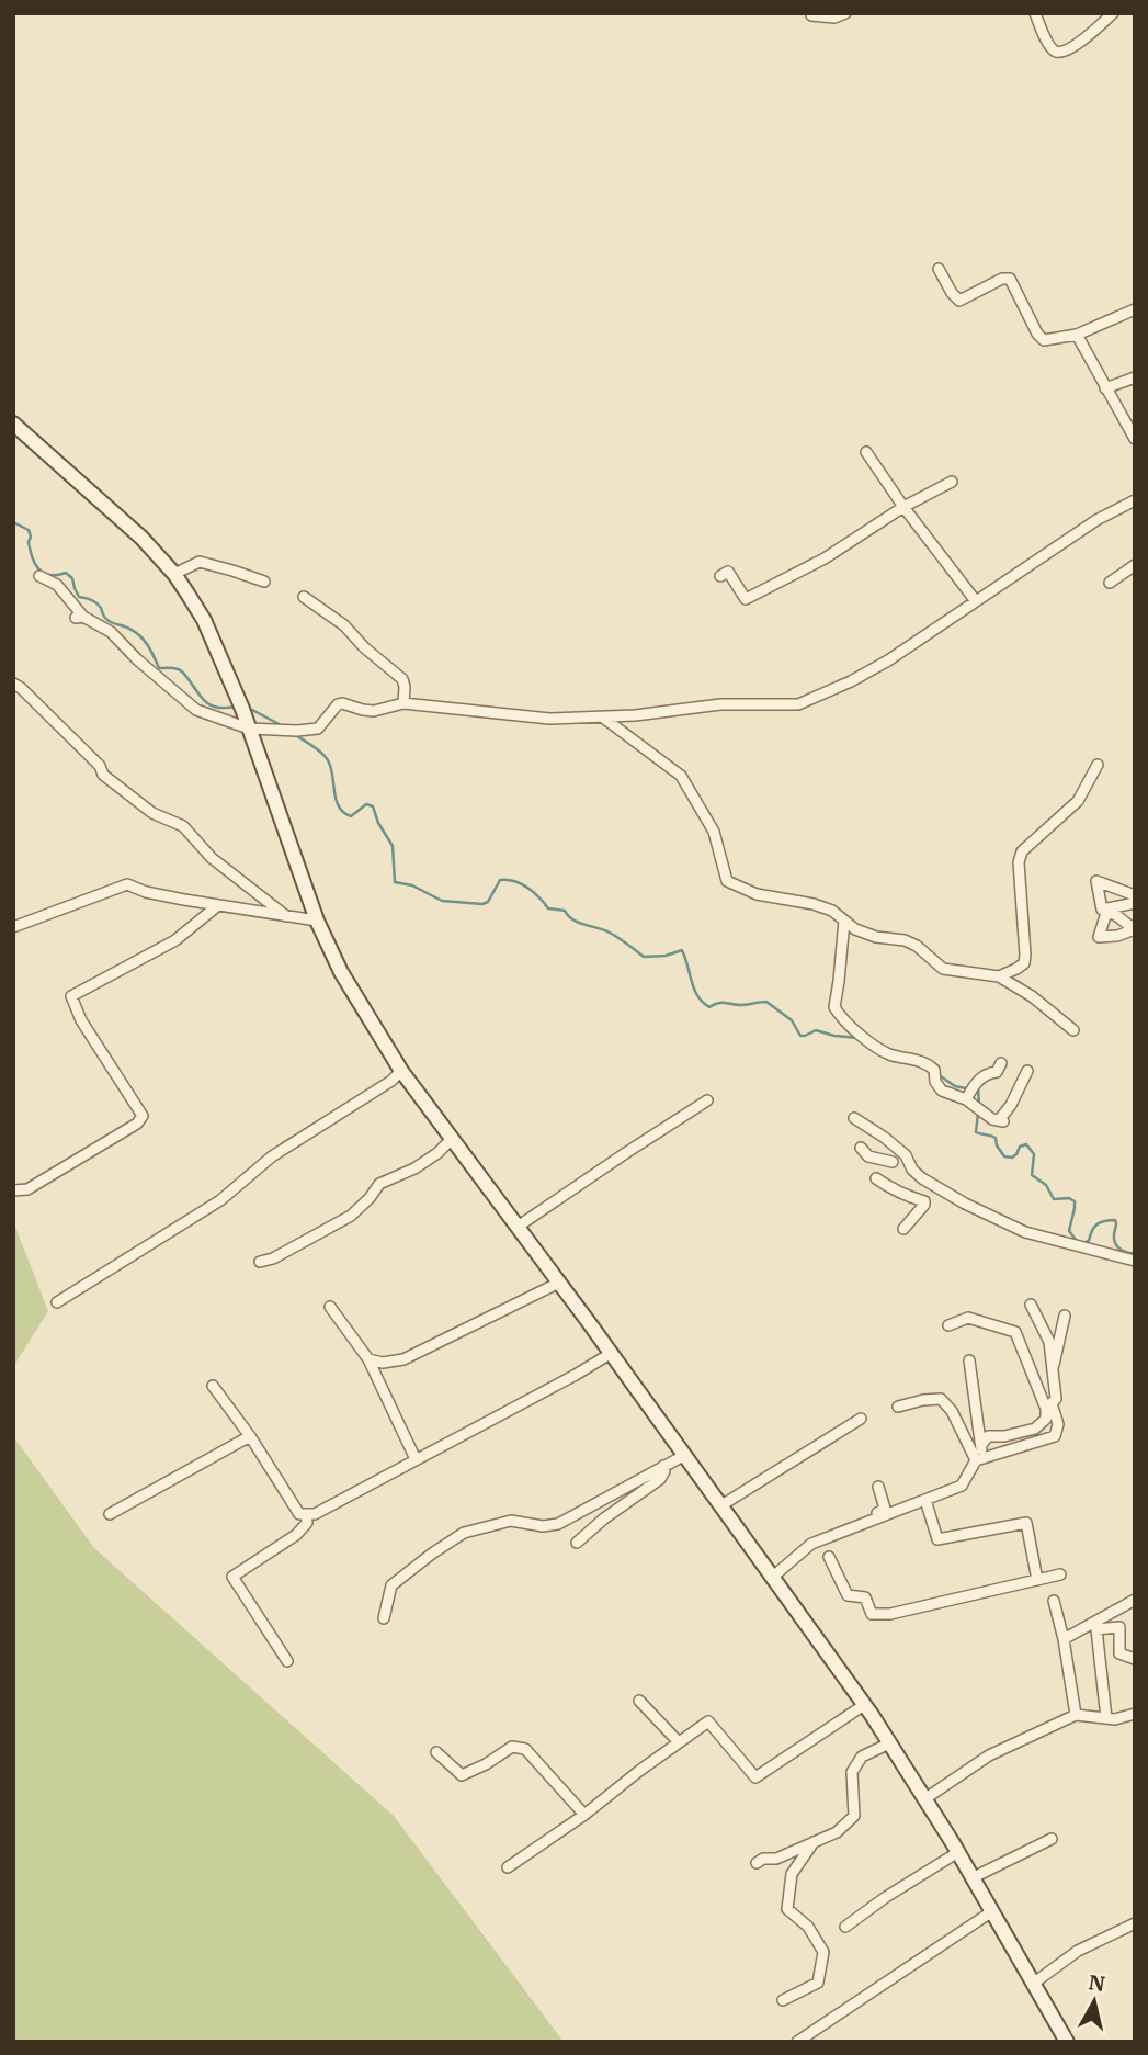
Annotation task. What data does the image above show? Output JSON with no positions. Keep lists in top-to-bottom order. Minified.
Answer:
{"north":"top"}
